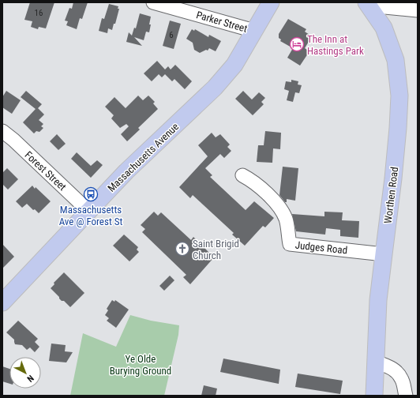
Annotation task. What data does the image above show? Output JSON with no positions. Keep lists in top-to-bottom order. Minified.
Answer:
{"streets":{"main road":["Massachusetts Avenue","Worthen Road"],"street":["Parker Street","Forest Street","Judges Road"]},"crossings":[["Parker Street","Massachusetts Avenue"],["Massachusetts Avenue","Forest Street"],["Worthen Road","Judges Road"]],"parks":["Ye Olde Burying Ground"],"places":{"hotel":["The Inn at Hastings Park"],"bus stop":["Massachusetts Ave @ Forest St"],"church":["Saint Brigid Church"]},"house_numbers":["16","6"],"north":"bottom right"}
